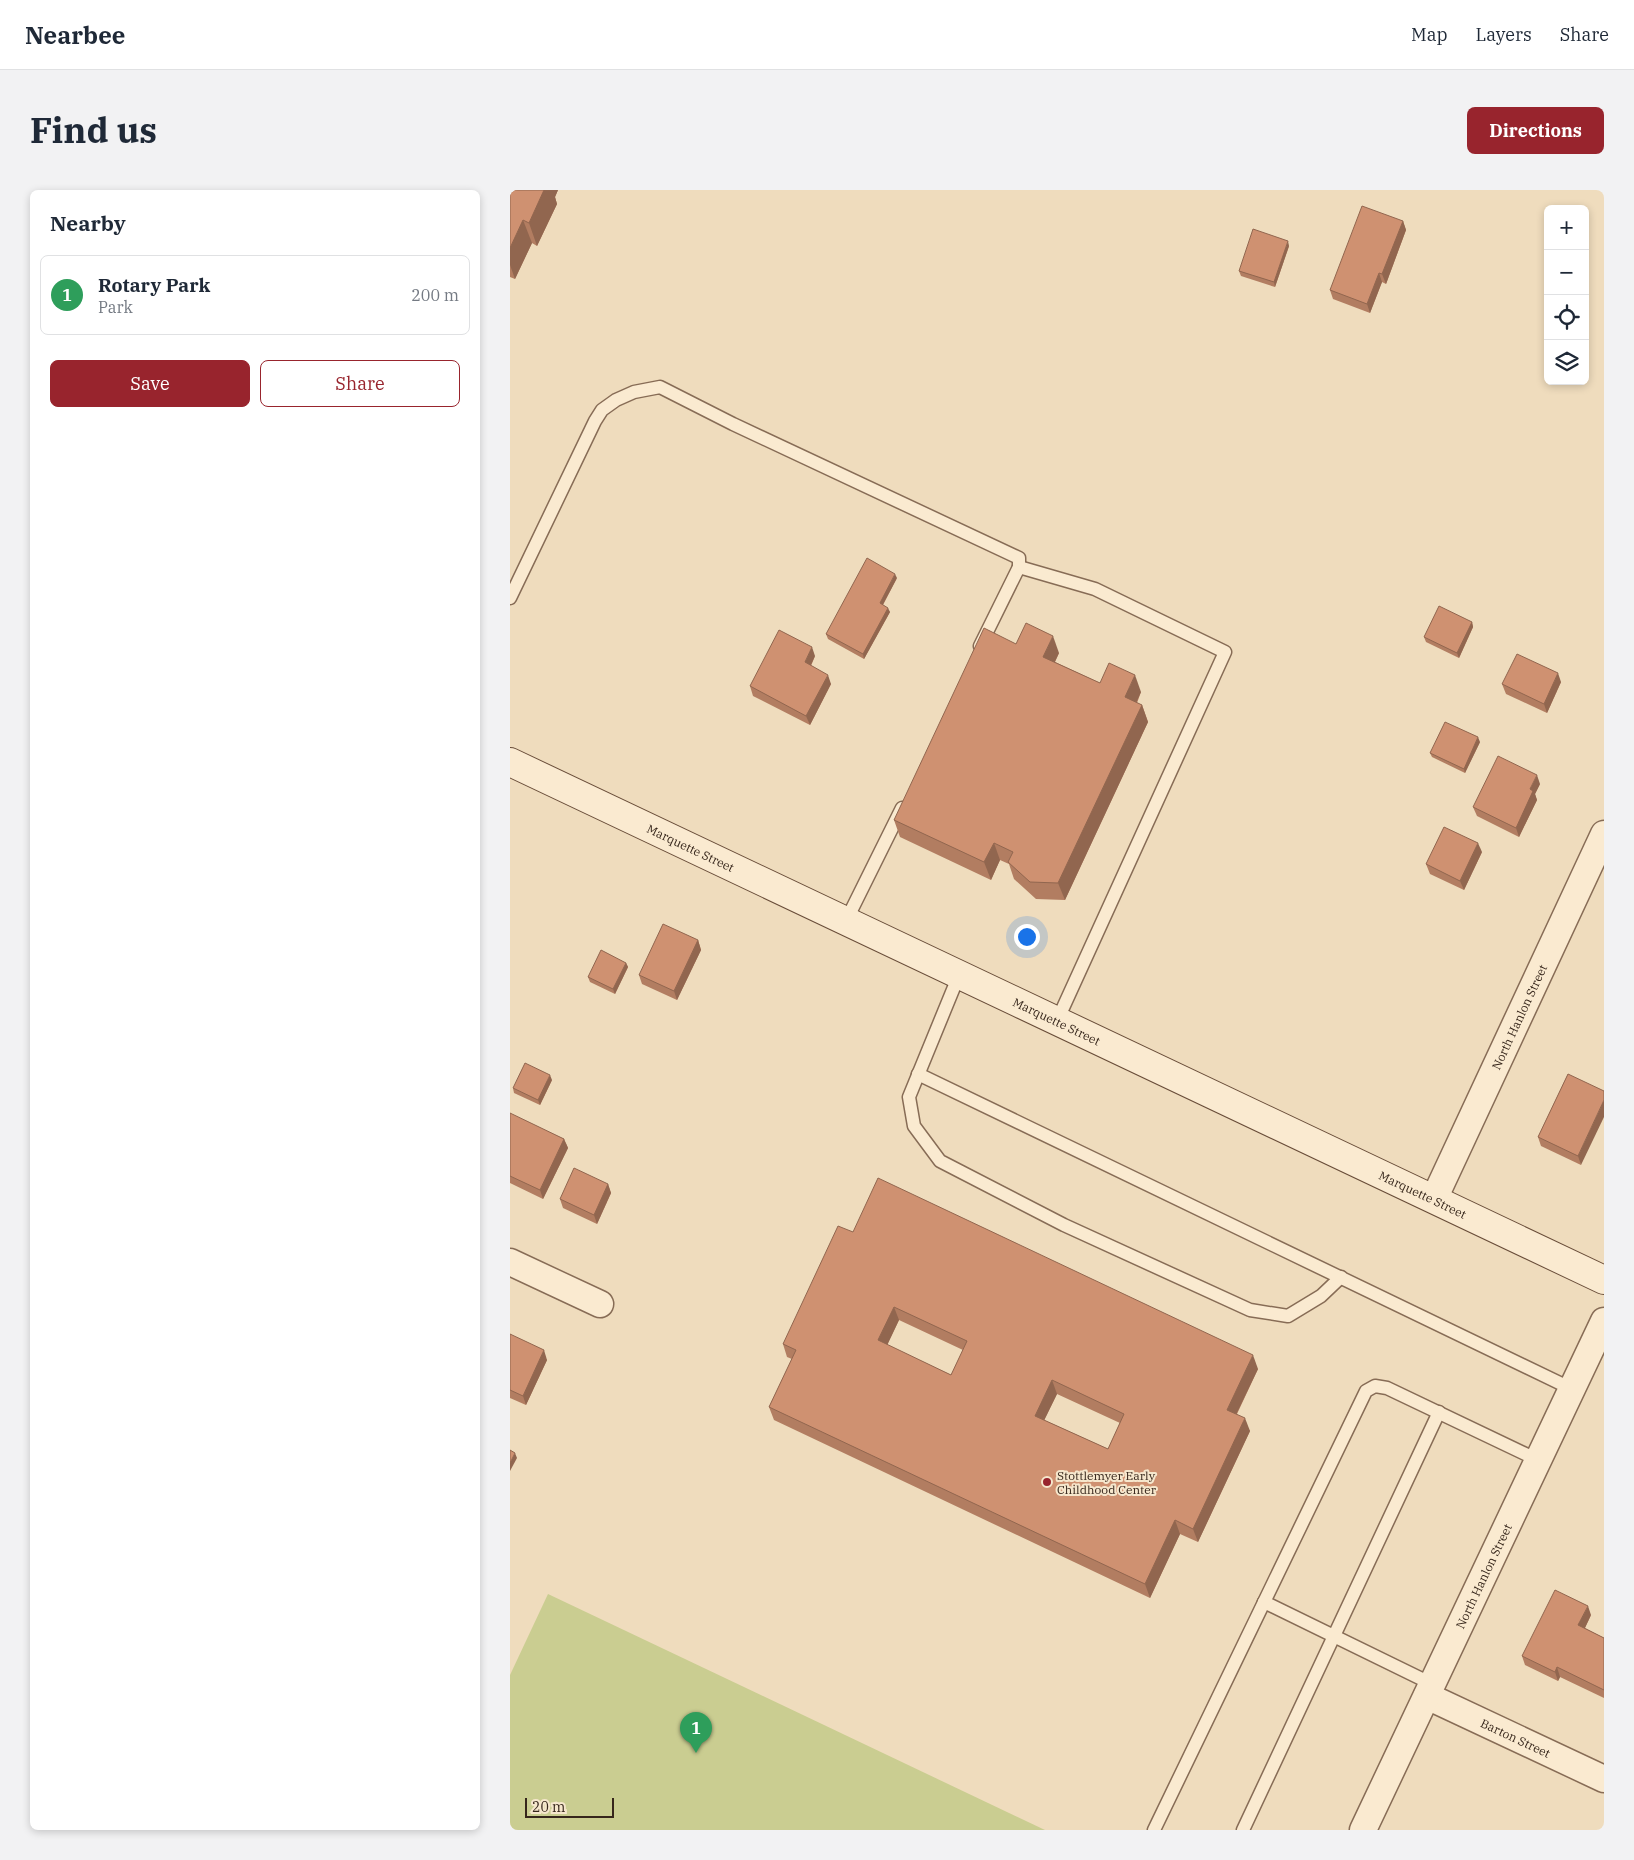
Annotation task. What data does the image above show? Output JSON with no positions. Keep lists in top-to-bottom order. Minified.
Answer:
{"streets":{"street":["Marquette Street","North Hanlon Street","Barton Street"]},"crossings":[["Marquette Street","North Hanlon Street"],["North Hanlon Street","Barton Street"]],"places":["Stottlemyer Early Childhood Center"],"scale_bar":"20 m","page":{"header":"Nearbee","nav":["Map","Layers","Share"],"title":"Find us","buttons":["Directions",["Save","Share"]],"heading":"Nearby","map_buttons":["+","−"],"list":[{"mark":"1","name":"Rotary Park","note":"Park","value":"200 m"}],"pins":"1","scale":"20 m"}}
